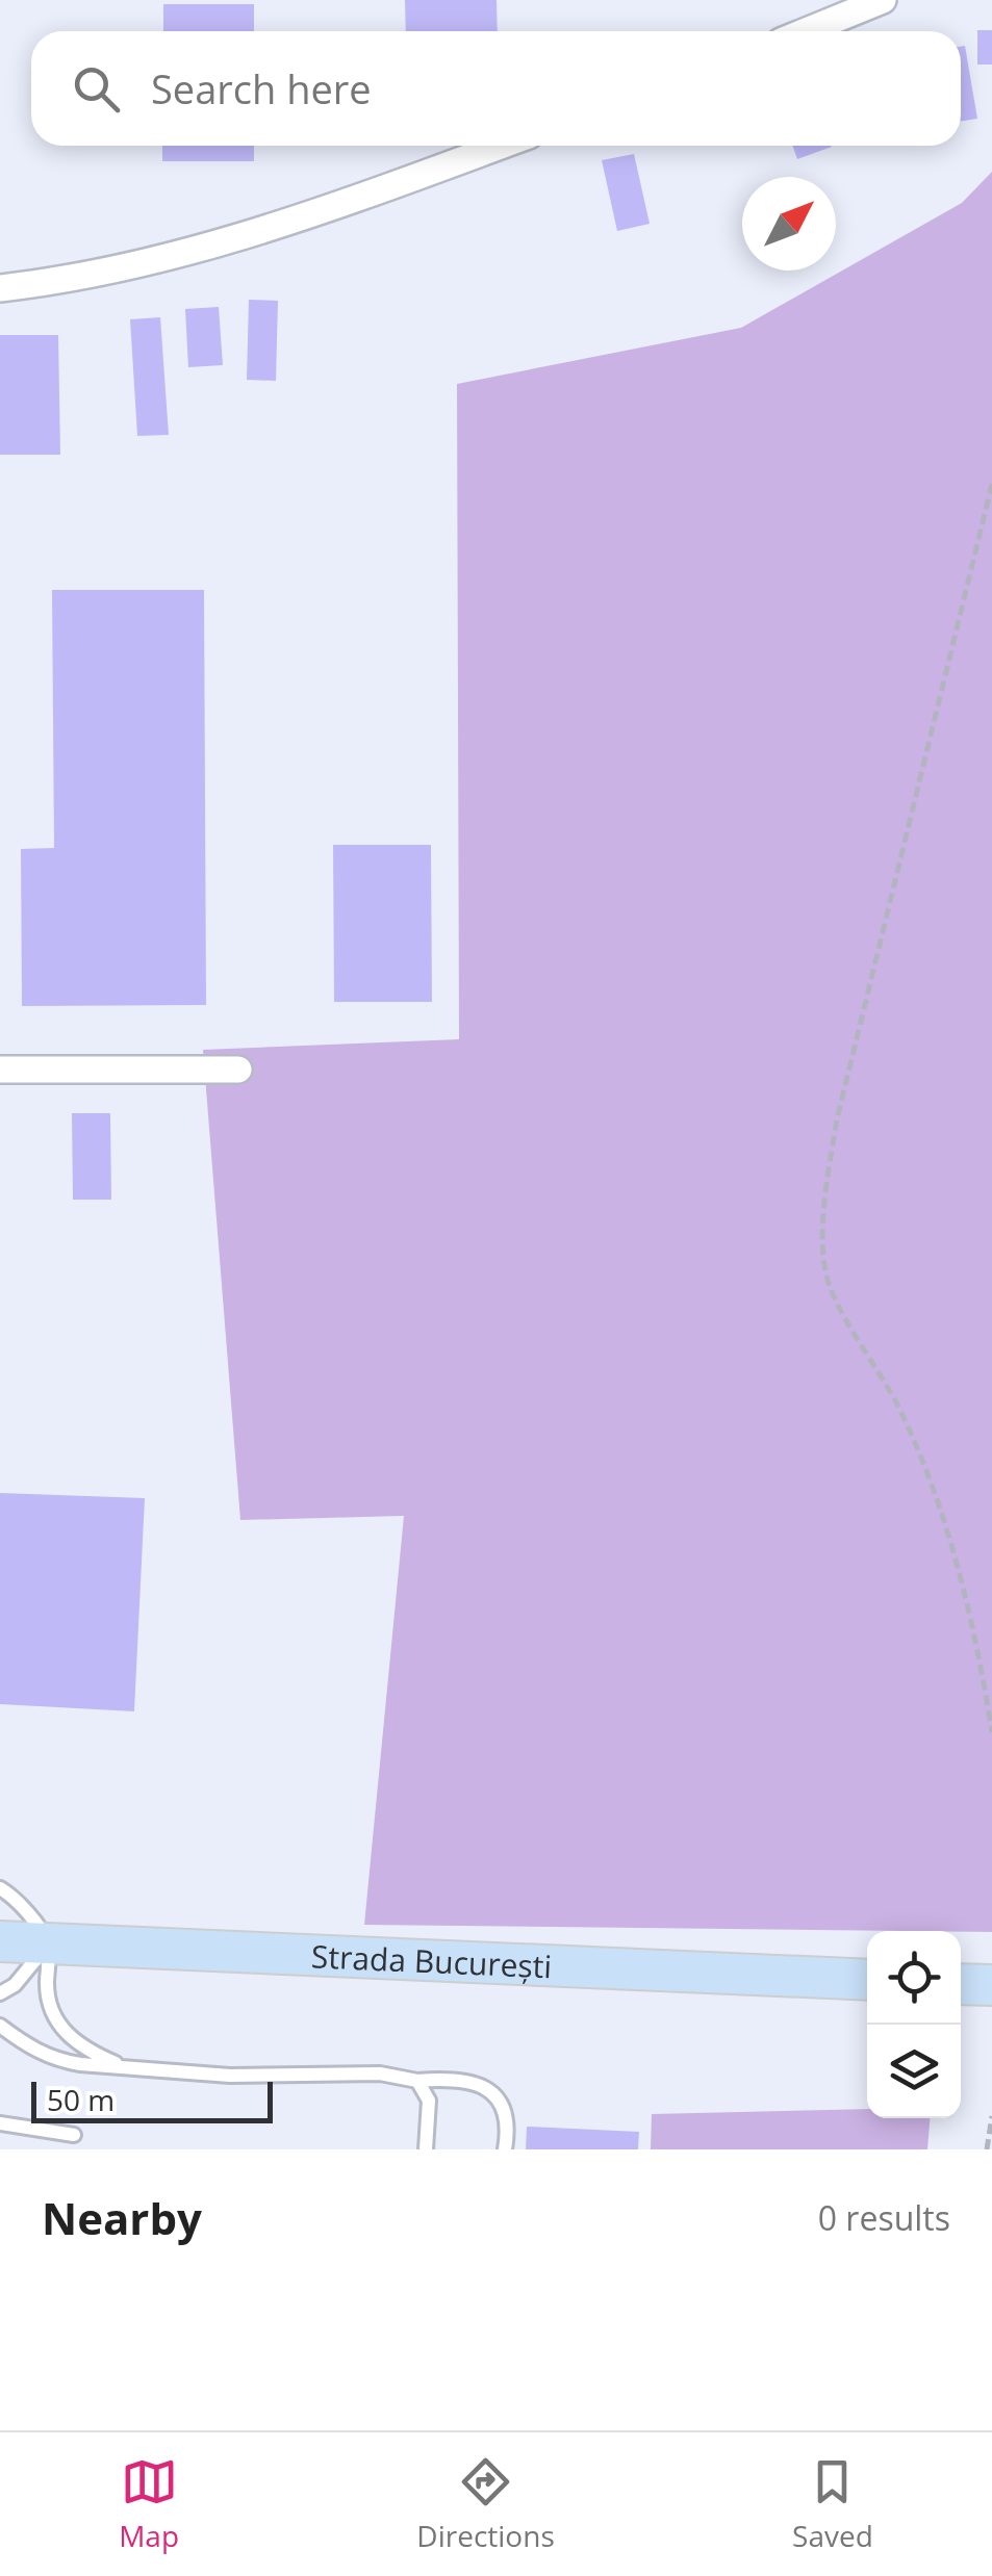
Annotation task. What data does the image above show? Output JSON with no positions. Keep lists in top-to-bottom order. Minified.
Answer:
{"streets":{"main road":["Strada București"]},"scale_bar":"50 m","north":"top right","page":{"search":"Search here","scale":"50 m","heading":["Nearby","0 results"],"nav":["Map","Directions","Saved"]}}
